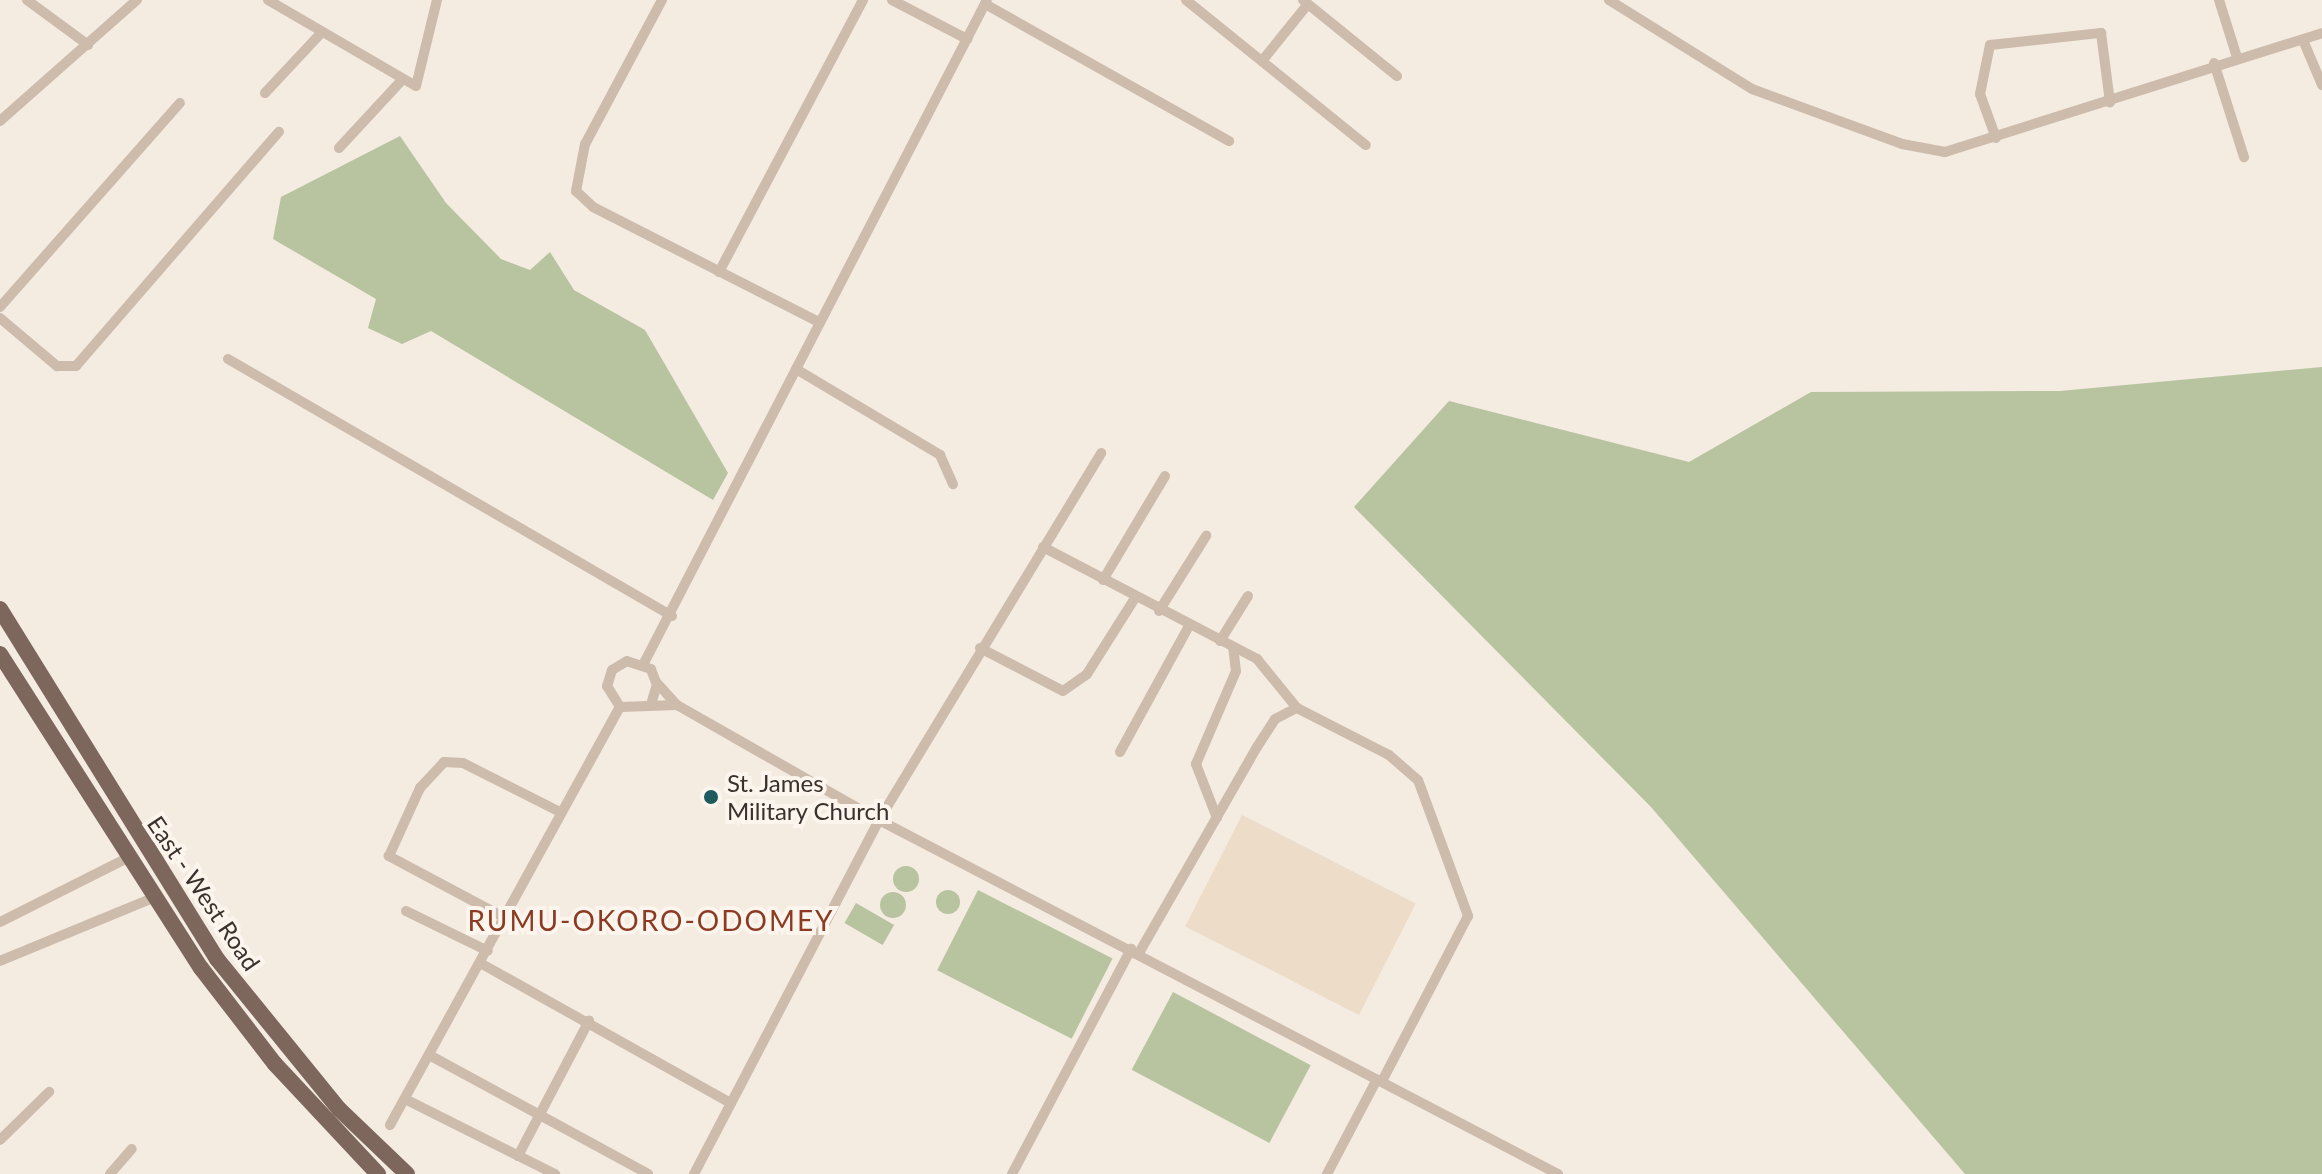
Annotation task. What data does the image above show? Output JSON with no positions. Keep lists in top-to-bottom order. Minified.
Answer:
{"streets":{"main road":["East - West Road"]},"districts":["RUMU-OKORO-ODOMEY"],"places":["St. James Military Church"]}
